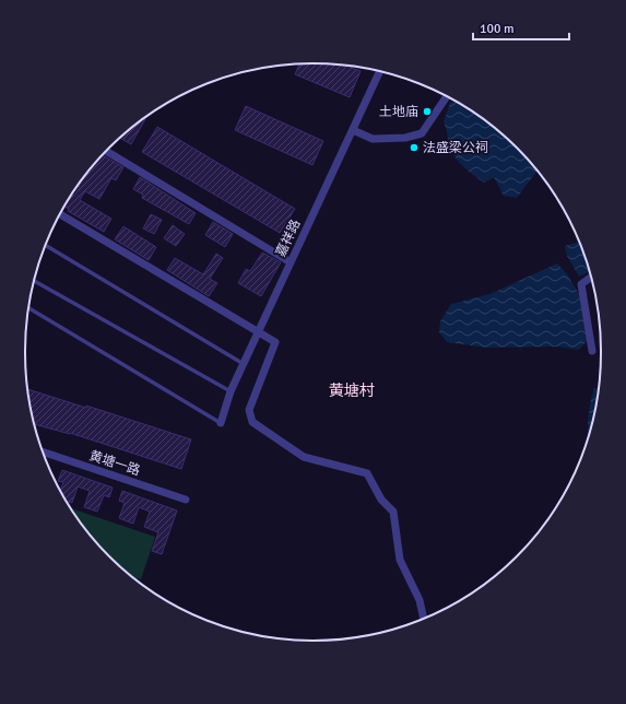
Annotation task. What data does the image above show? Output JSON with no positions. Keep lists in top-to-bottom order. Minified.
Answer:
{"streets":{"street":["嘉祥路","黄塘一路"]},"districts":["黄塘村"],"places":["土地庙","法盛梁公祠"],"scale_bar":"100 m"}
